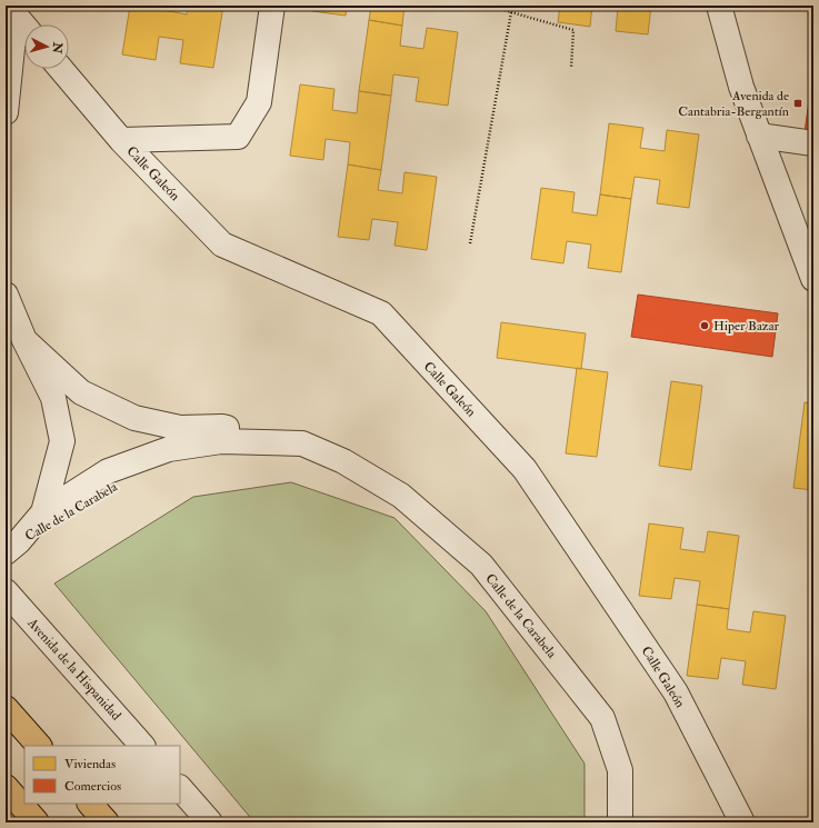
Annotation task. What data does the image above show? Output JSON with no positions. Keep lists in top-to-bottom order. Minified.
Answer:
{"streets":{"street":["Calle Galeón","Calle de la Carabela","Avenida de la Hispanidad"]},"places":{"transit":["Avenida de Cantabria-Bergantín"],"other":["Hiper Bazar"]},"legend":["Viviendas","Comercios"],"north":"right"}
